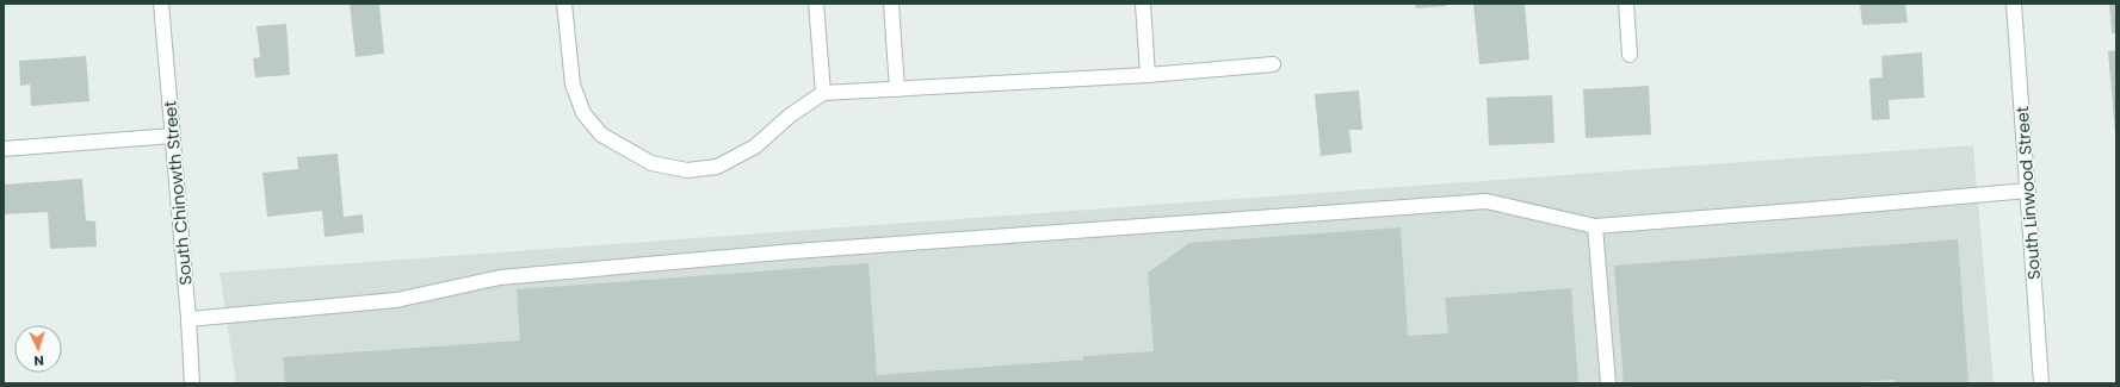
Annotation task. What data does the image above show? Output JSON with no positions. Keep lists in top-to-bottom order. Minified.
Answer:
{"streets":{"street":["South Chinowth Street","South Linwood Street"]},"north":"bottom"}
